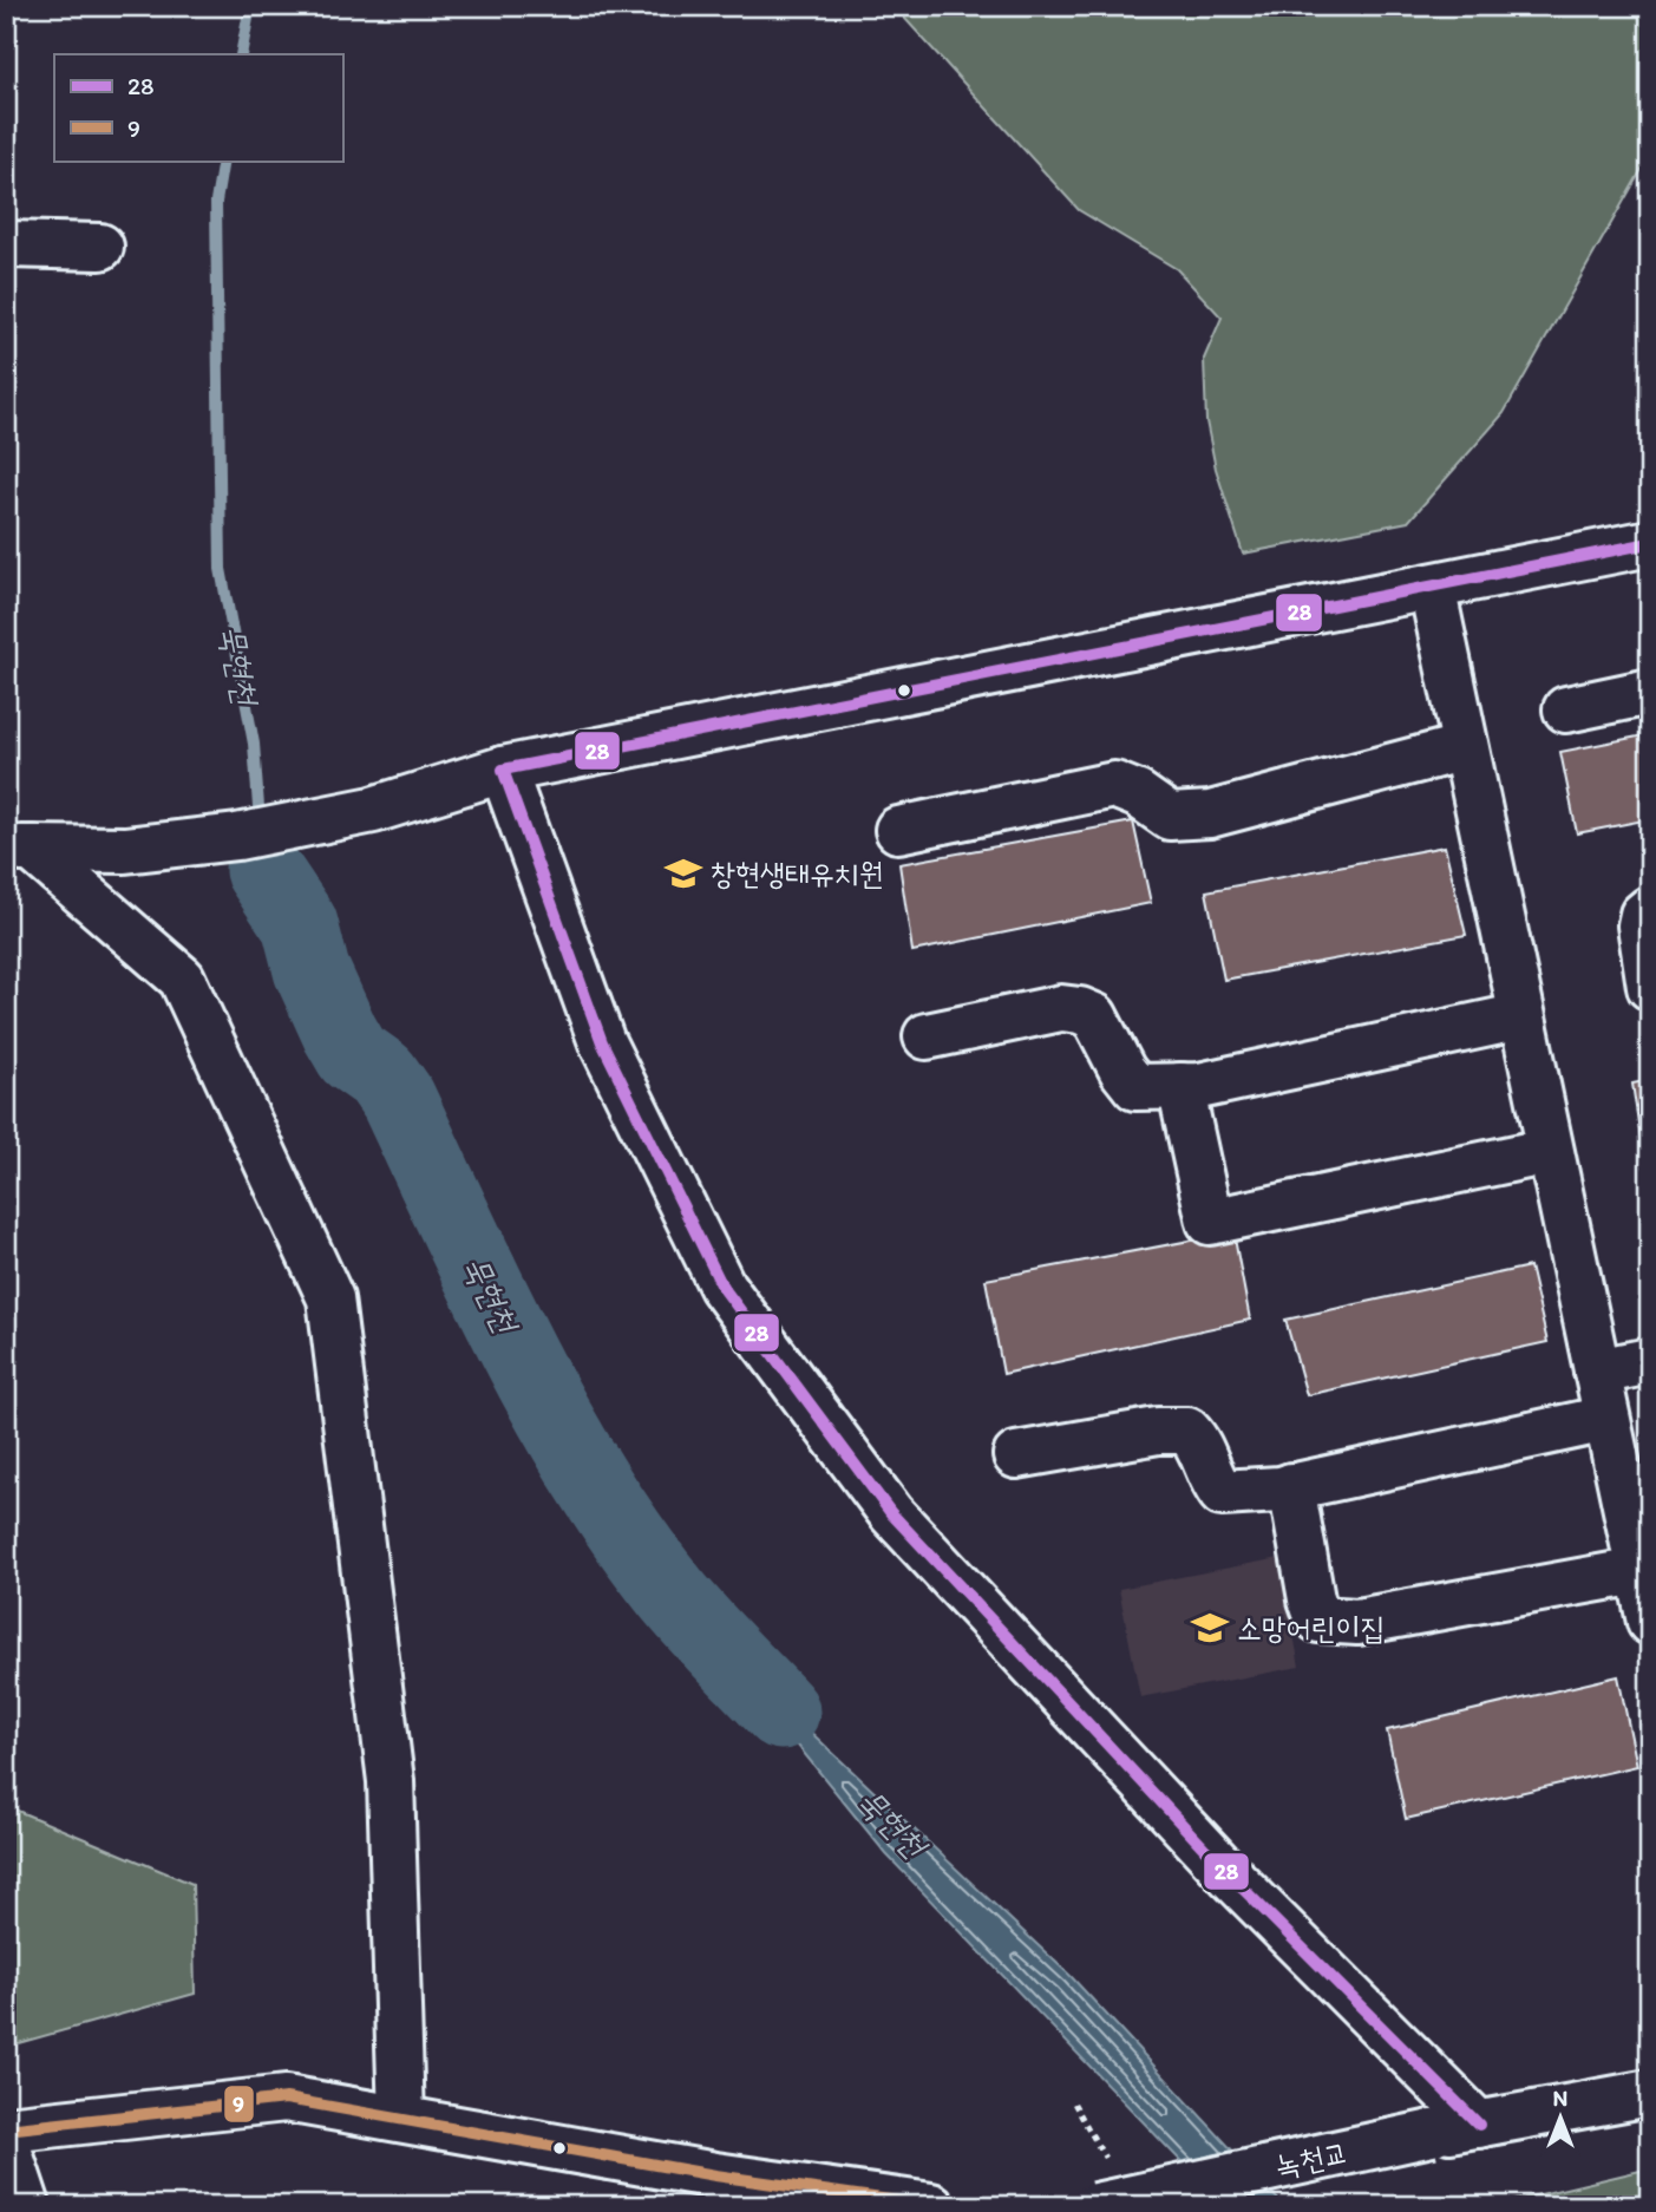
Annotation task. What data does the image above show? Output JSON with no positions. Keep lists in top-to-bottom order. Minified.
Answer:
{"streets":{"street":["녹천교"]},"water":["묵현천"],"places":{"school or university":["창현생태유치원","소망어린이집"]},"lines":["transit line 28","transit line 9"],"legend":["28","9"],"north":"top"}
